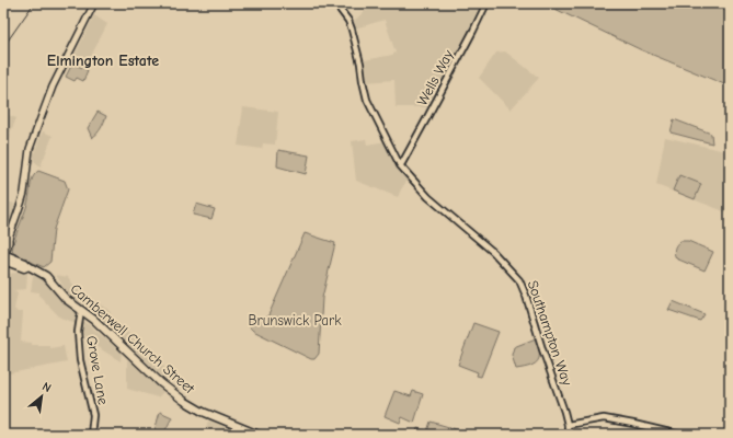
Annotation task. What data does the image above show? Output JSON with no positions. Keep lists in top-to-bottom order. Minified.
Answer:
{"streets":{"highway":["Camberwell Church Street"],"main road":["Wells Way","Southampton Way","Grove Lane"]},"crossings":[["Wells Way","Southampton Way"],["Camberwell Church Street","Grove Lane"]],"districts":["Elmington Estate"],"parks":["Brunswick Park"],"north":"top right"}
